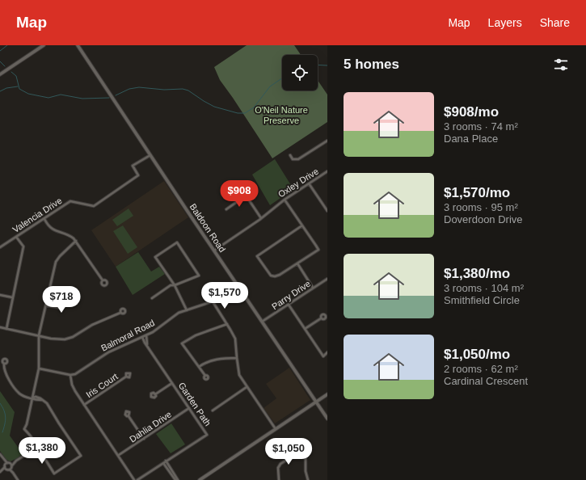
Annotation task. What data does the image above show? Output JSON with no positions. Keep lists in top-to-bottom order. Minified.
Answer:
{"streets":{"street":["Oxley Drive","Valencia Drive","Baldoon Road","Parry Drive","Balmoral Road","Iris Court","Garden Path","Dahlia Drive"]},"crossings":[["Oxley Drive","Baldoon Road"],["Valencia Drive","Baldoon Road"],["Baldoon Road","Parry Drive"],["Baldoon Road","Balmoral Road"],["Balmoral Road","Garden Path"],["Garden Path","Dahlia Drive"]],"parks":["O'Neil Nature Preserve"],"page":{"header":"Map","nav":["Map","Layers","Share"],"heading":"5 homes","list":[{"name":"$908/mo","note":"3 rooms · 74 m² · Dana Place"},{"name":"$1,570/mo","note":"3 rooms · 95 m² · Doverdoon Drive"},{"name":"$1,380/mo","note":"3 rooms · 104 m² · Smithfield Circle"},{"name":"$1,050/mo","note":"2 rooms · 62 m² · Cardinal Crescent"}],"price":["$908","$1,570","$718","$1,380","$1,050"]}}
